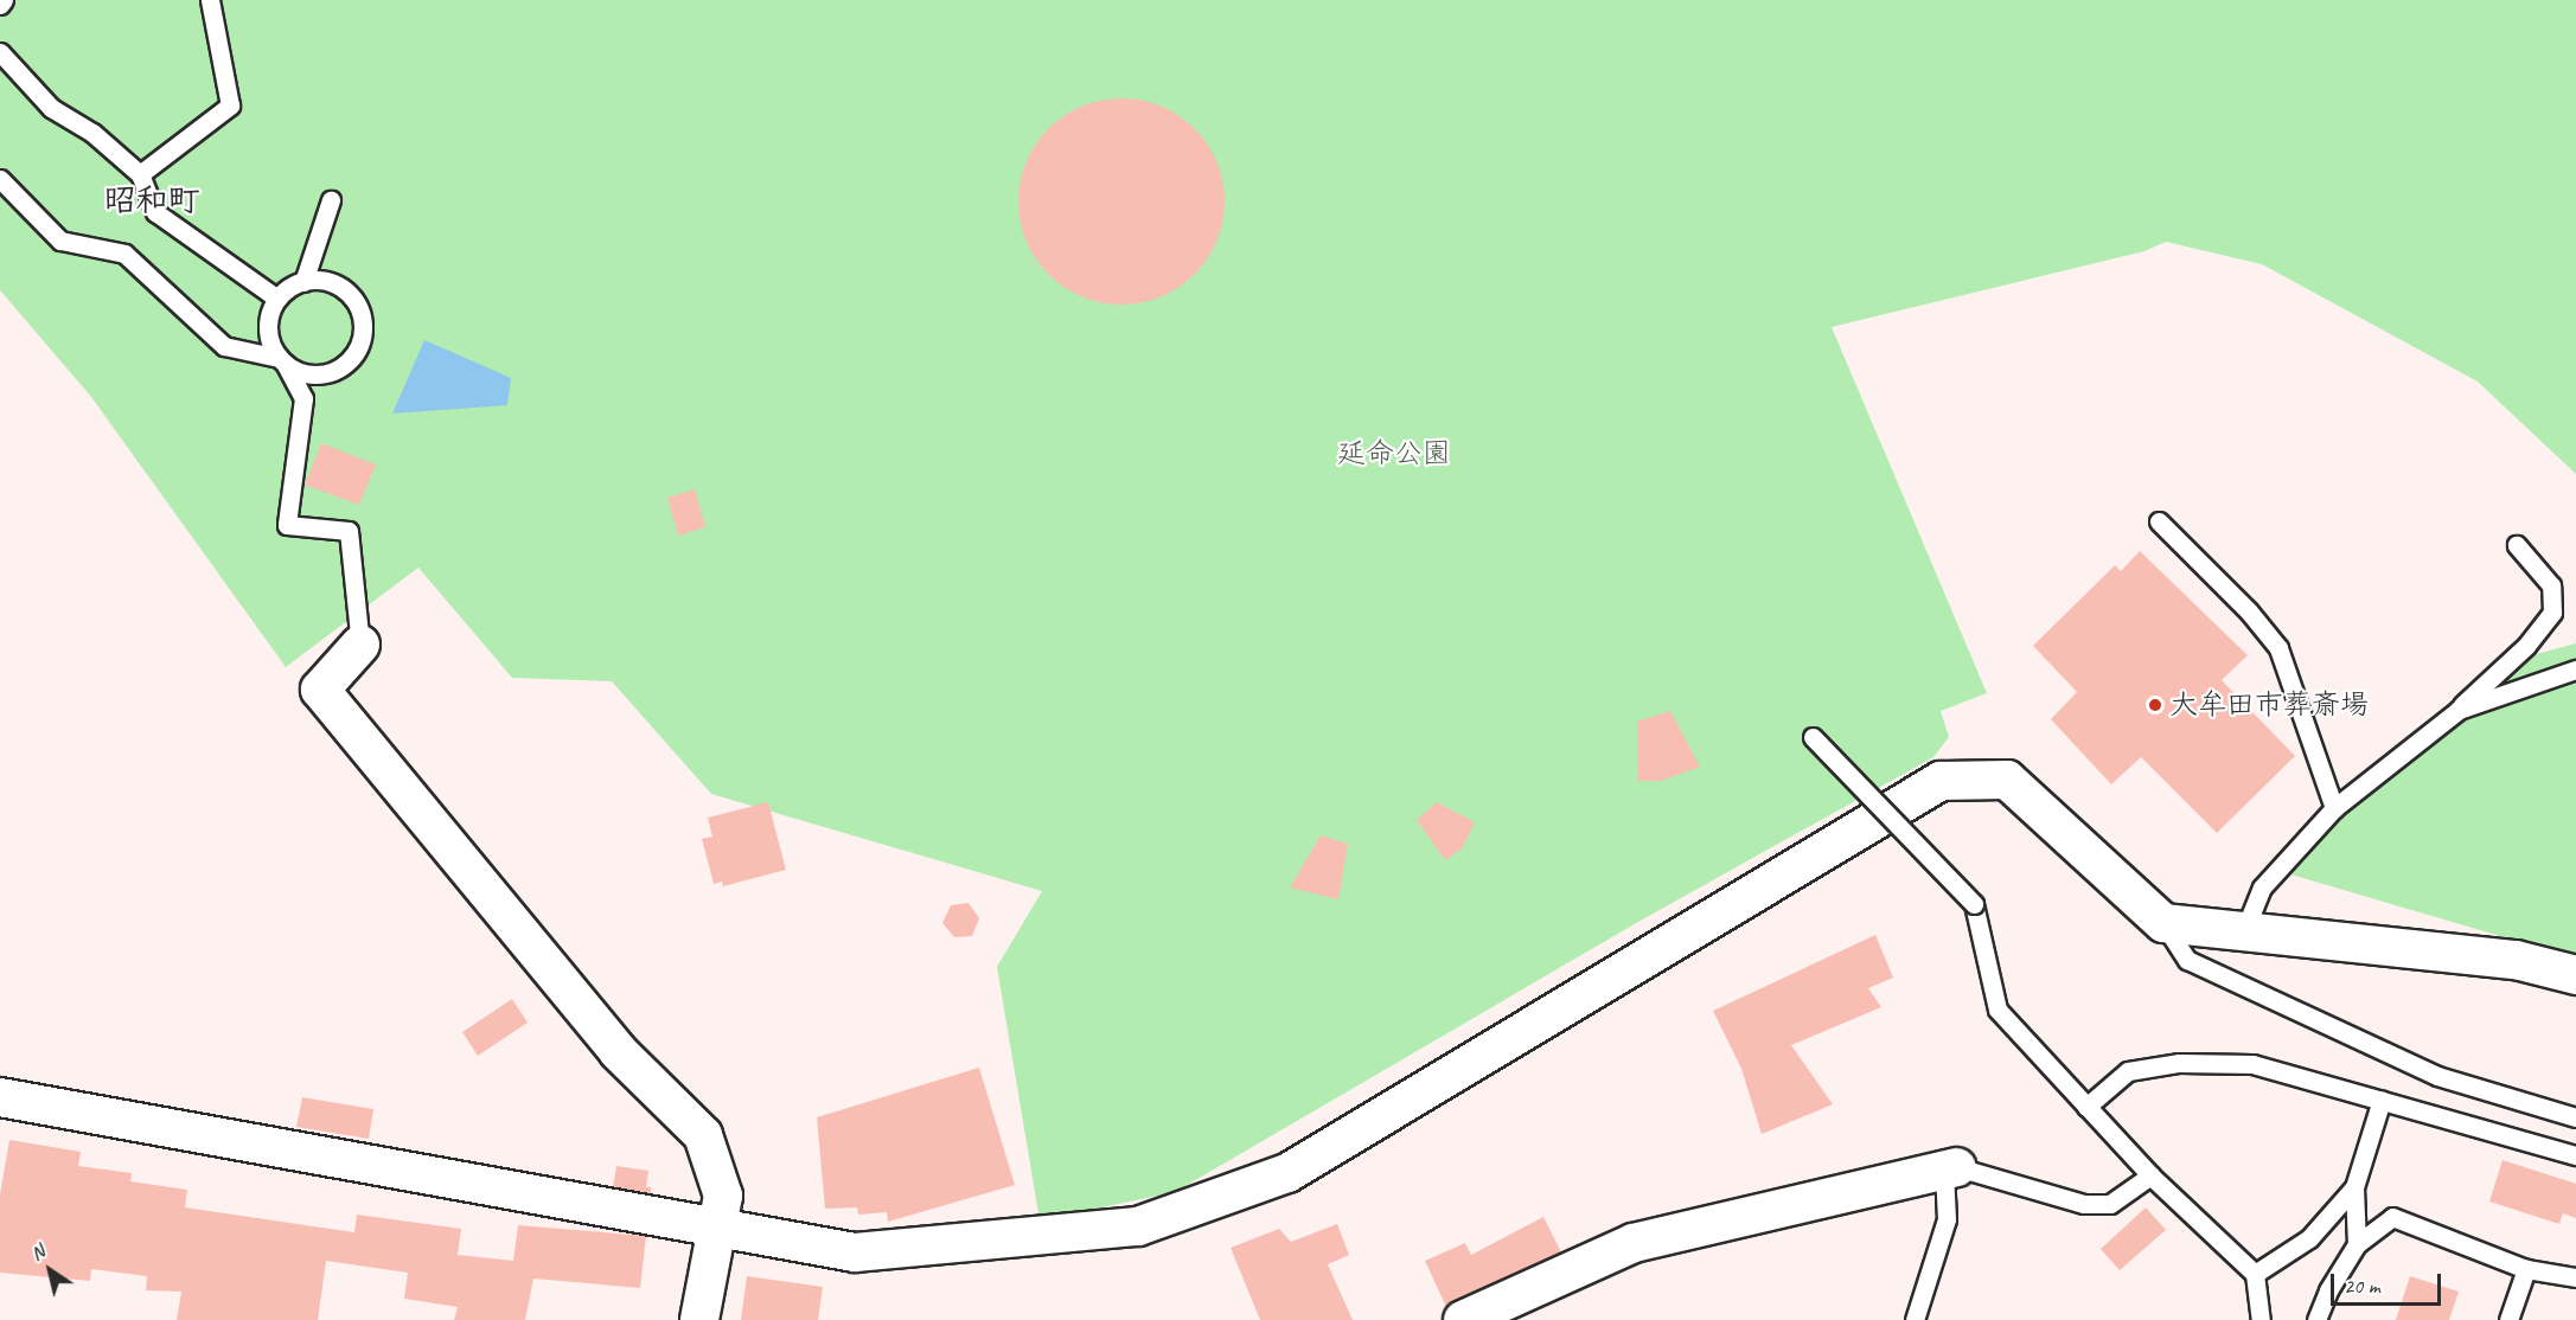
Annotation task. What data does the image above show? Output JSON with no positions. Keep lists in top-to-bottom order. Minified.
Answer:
{"districts":["昭和町"],"parks":["延命公園"],"places":["大牟田市葬斎場"],"scale_bar":"20 m","north":"top left"}
